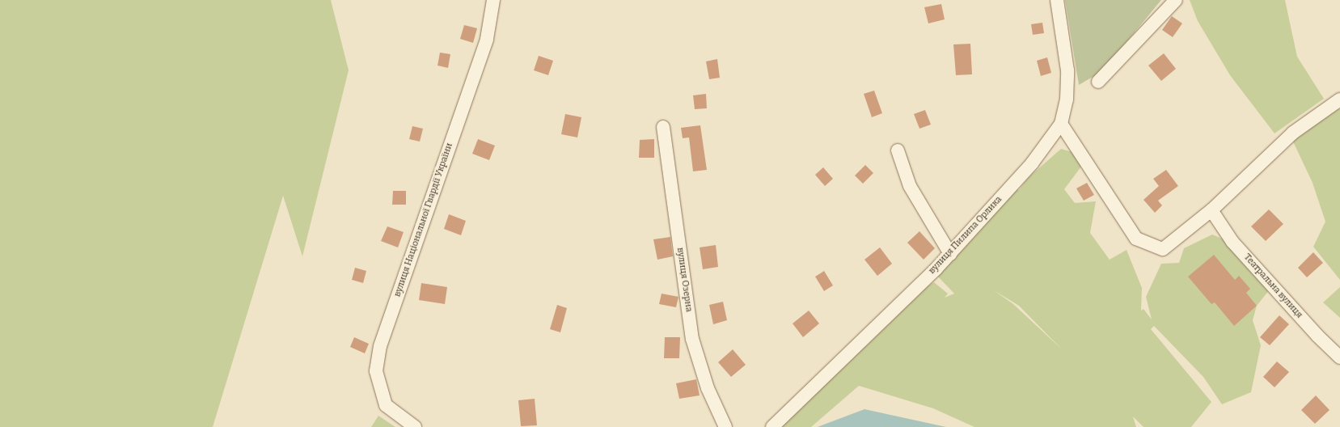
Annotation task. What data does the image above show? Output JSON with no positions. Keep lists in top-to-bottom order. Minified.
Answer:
{"streets":{"street":["вулиця Національної Гвардії України","вулиця Пилипа Орлика","вулиця Озерна","Театральна вулиця"]}}
